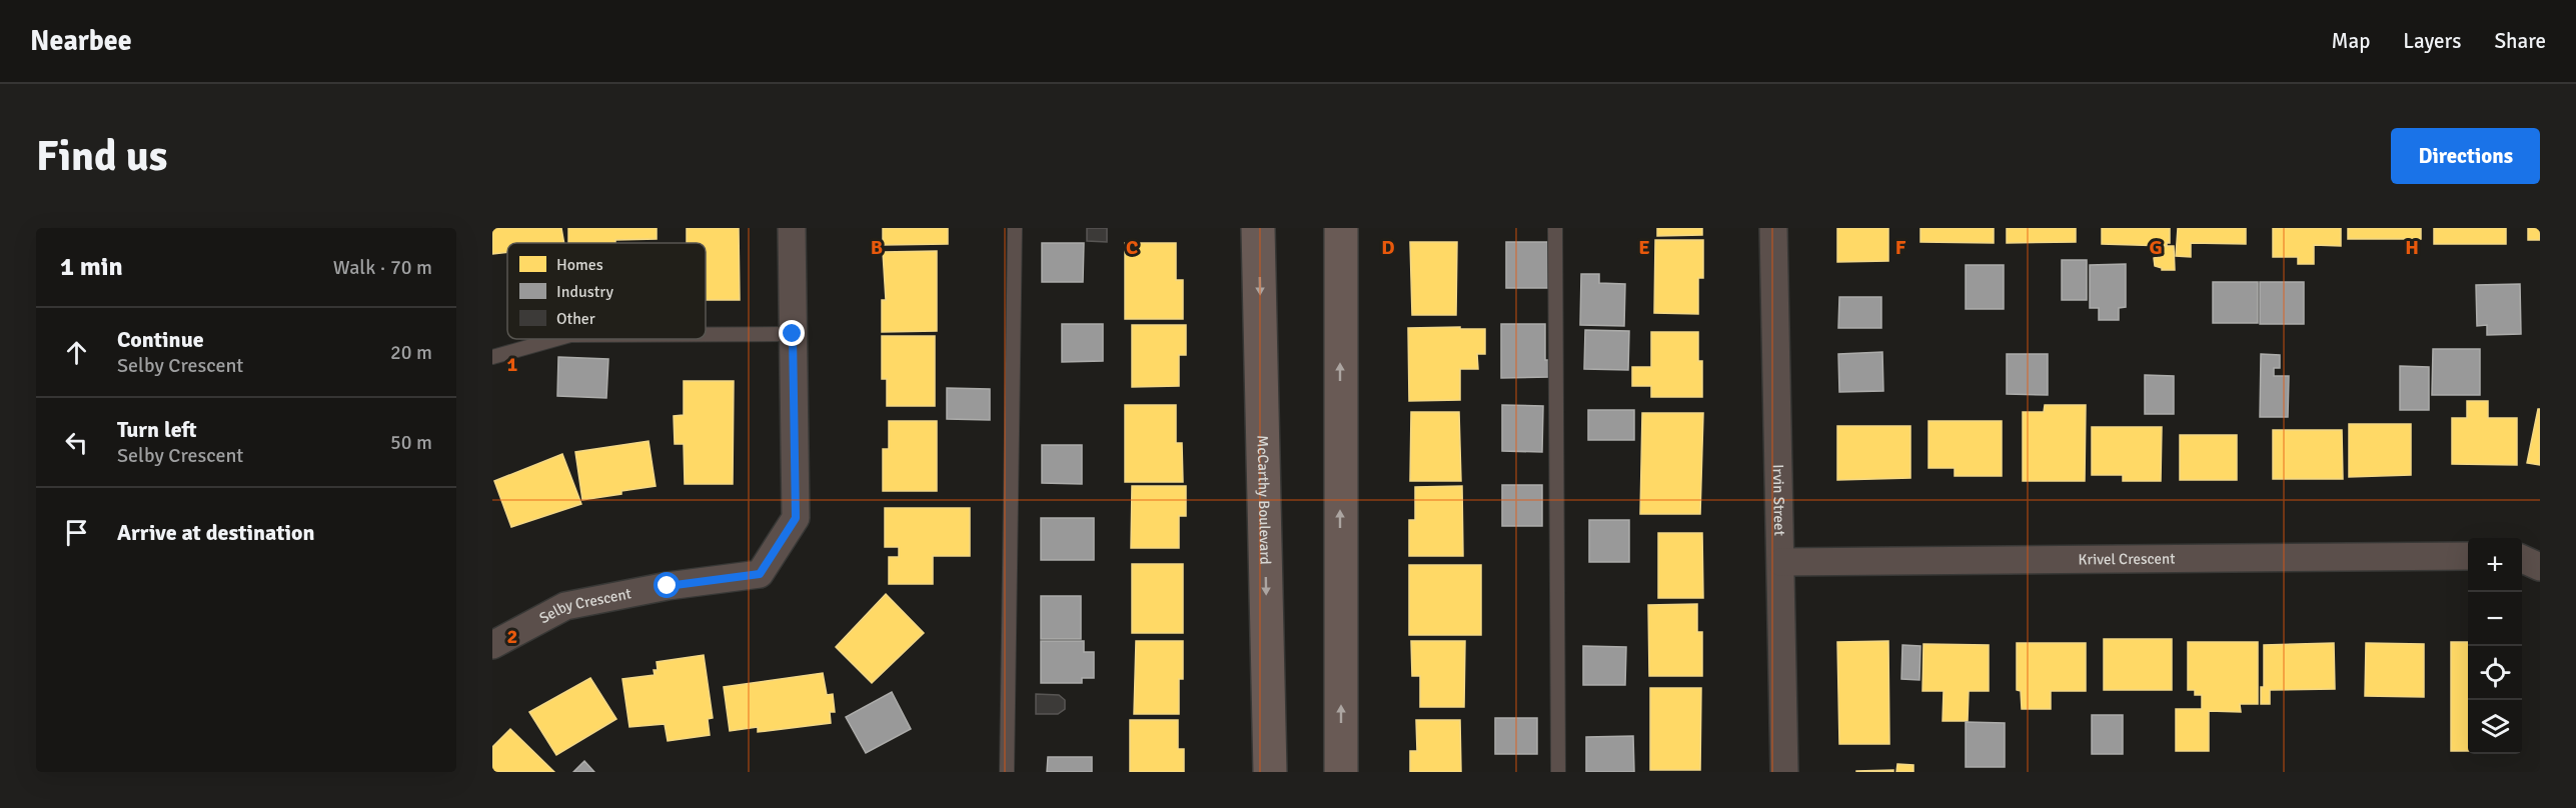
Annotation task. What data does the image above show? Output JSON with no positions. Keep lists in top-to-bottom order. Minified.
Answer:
{"streets":{"main road":["McCarthy Boulevard"],"street":["Irvin Street","Krivel Crescent","Selby Crescent"]},"crossings":[["Irvin Street","Krivel Crescent"]],"legend":["Homes","Industry","Other"],"page":{"header":"Nearbee","nav":["Map","Layers","Share"],"buttons":"Directions","title":"Find us","heading":["1 min","Walk · 70 m"],"list":[["Continue","Selby Crescent","20 m"],["Turn left","Selby Crescent","50 m"],"Arrive at destination"],"map_buttons":["+","−"]},"grid":{"columns":["B","C","D","E","F","G","H"],"rows":["1","2"]}}
